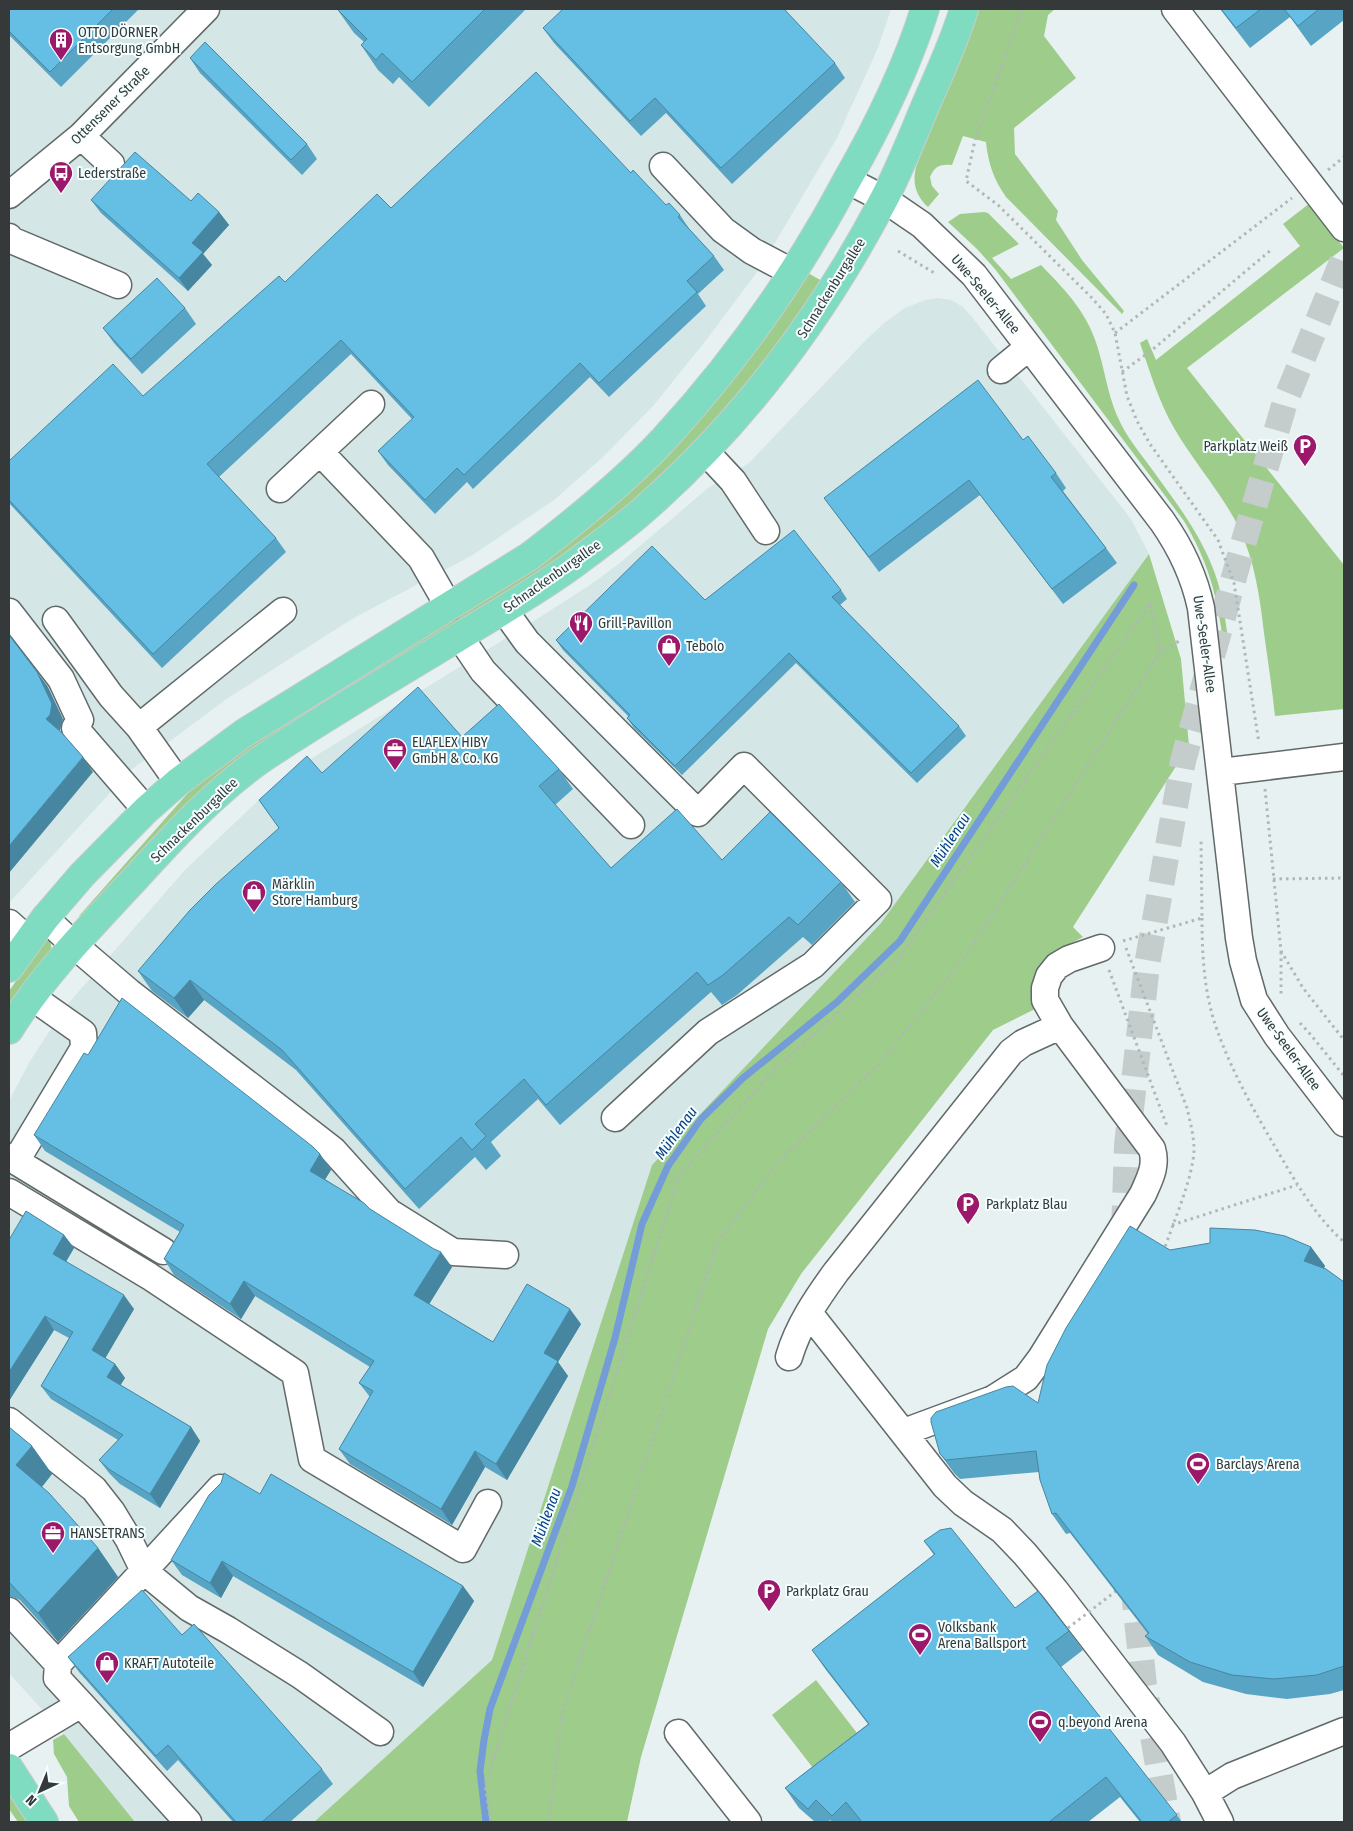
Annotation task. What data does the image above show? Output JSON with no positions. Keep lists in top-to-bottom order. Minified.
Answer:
{"streets":{"main road":["Schnackenburgallee"],"street":["Ottensener Straße","Uwe-Seeler-Allee"]},"crossings":[["Schnackenburgallee","Uwe-Seeler-Allee"]],"water":["Mühlenau"],"places":{"building":["OTTO DÖRNER Entsorgung GmbH"],"bus stop":["Lederstraße"],"parking":["Parkplatz Weiß","Parkplatz Blau","Parkplatz Grau"],"restaurant":["Grill-Pavillon"],"shop":["Tebolo","Märklin Store Hamburg","KRAFT Autoteile"],"office":["ELAFLEX HIBY GmbH & Co. KG","HANSETRANS"],"sports":["Barclays Arena","Volksbank Arena Ballsport","q.beyond Arena"]},"north":"bottom left"}
